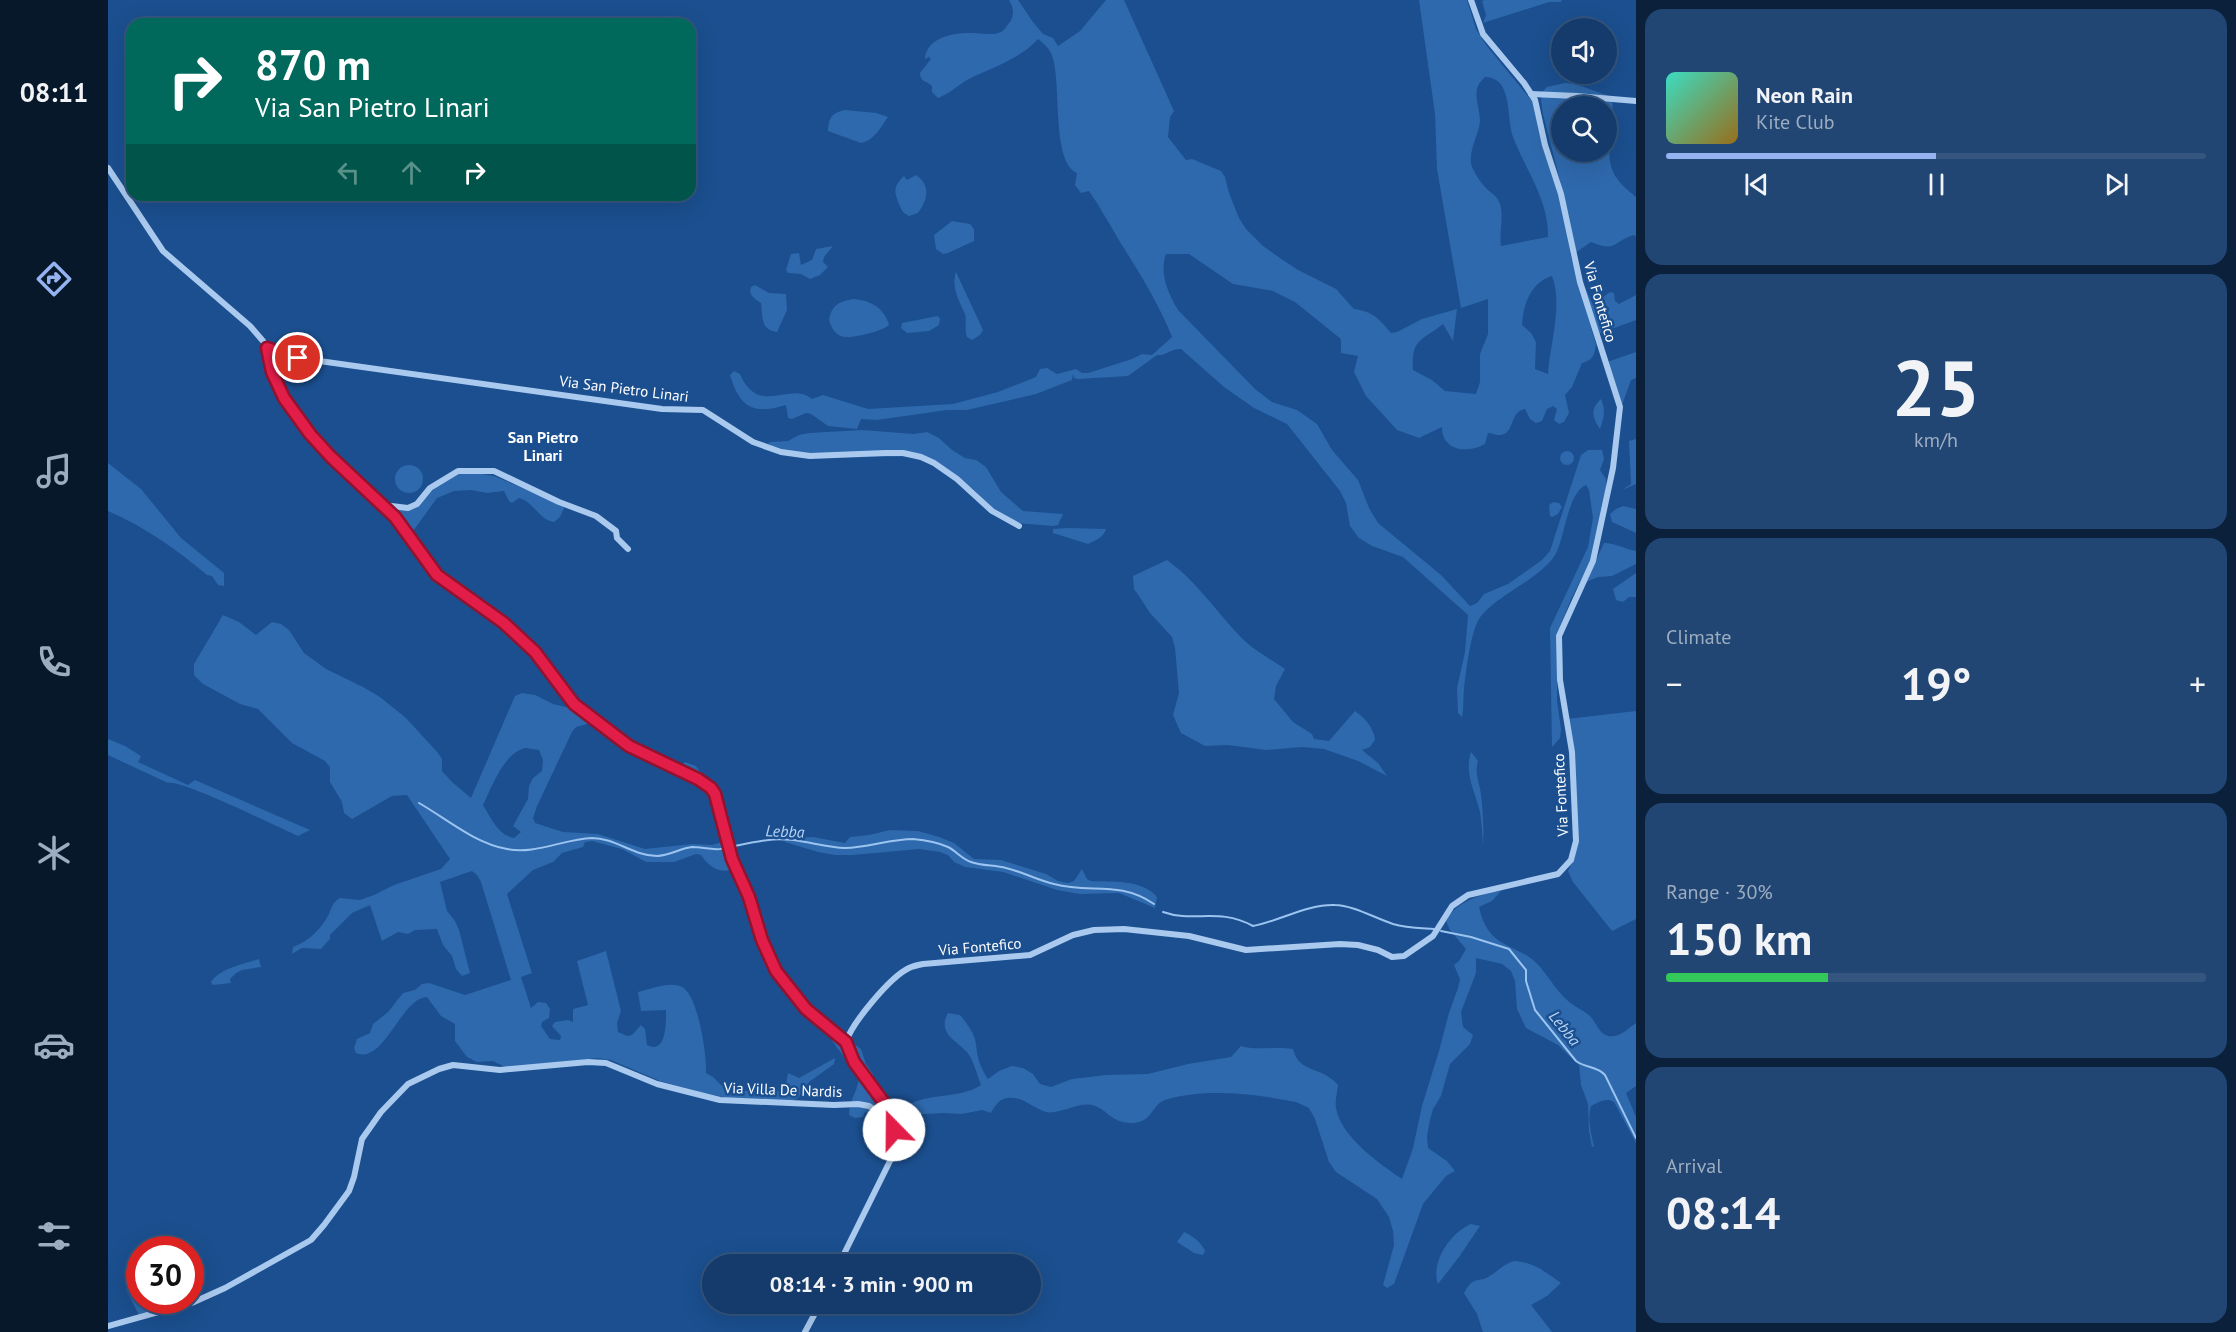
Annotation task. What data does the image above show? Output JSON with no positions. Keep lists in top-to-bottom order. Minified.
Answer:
{"streets":{"street":["Via Fontefico","Via San Pietro Linari","Via Villa De Nardis"]},"districts":["San Pietro Linari"],"water":["Lebba"],"page":{"tabs":"08:11","turn":["870 m","Via San Pietro Linari"],"song":["Neon Rain","Kite Club"],"tile":[["25","km/h"],"Climate",["Range · 30%","150 km"],["Arrival","08:14"]],"heat":["−","19°","+"],"limit":"30","trip":"08:14 · 3 min · 900 m"}}
